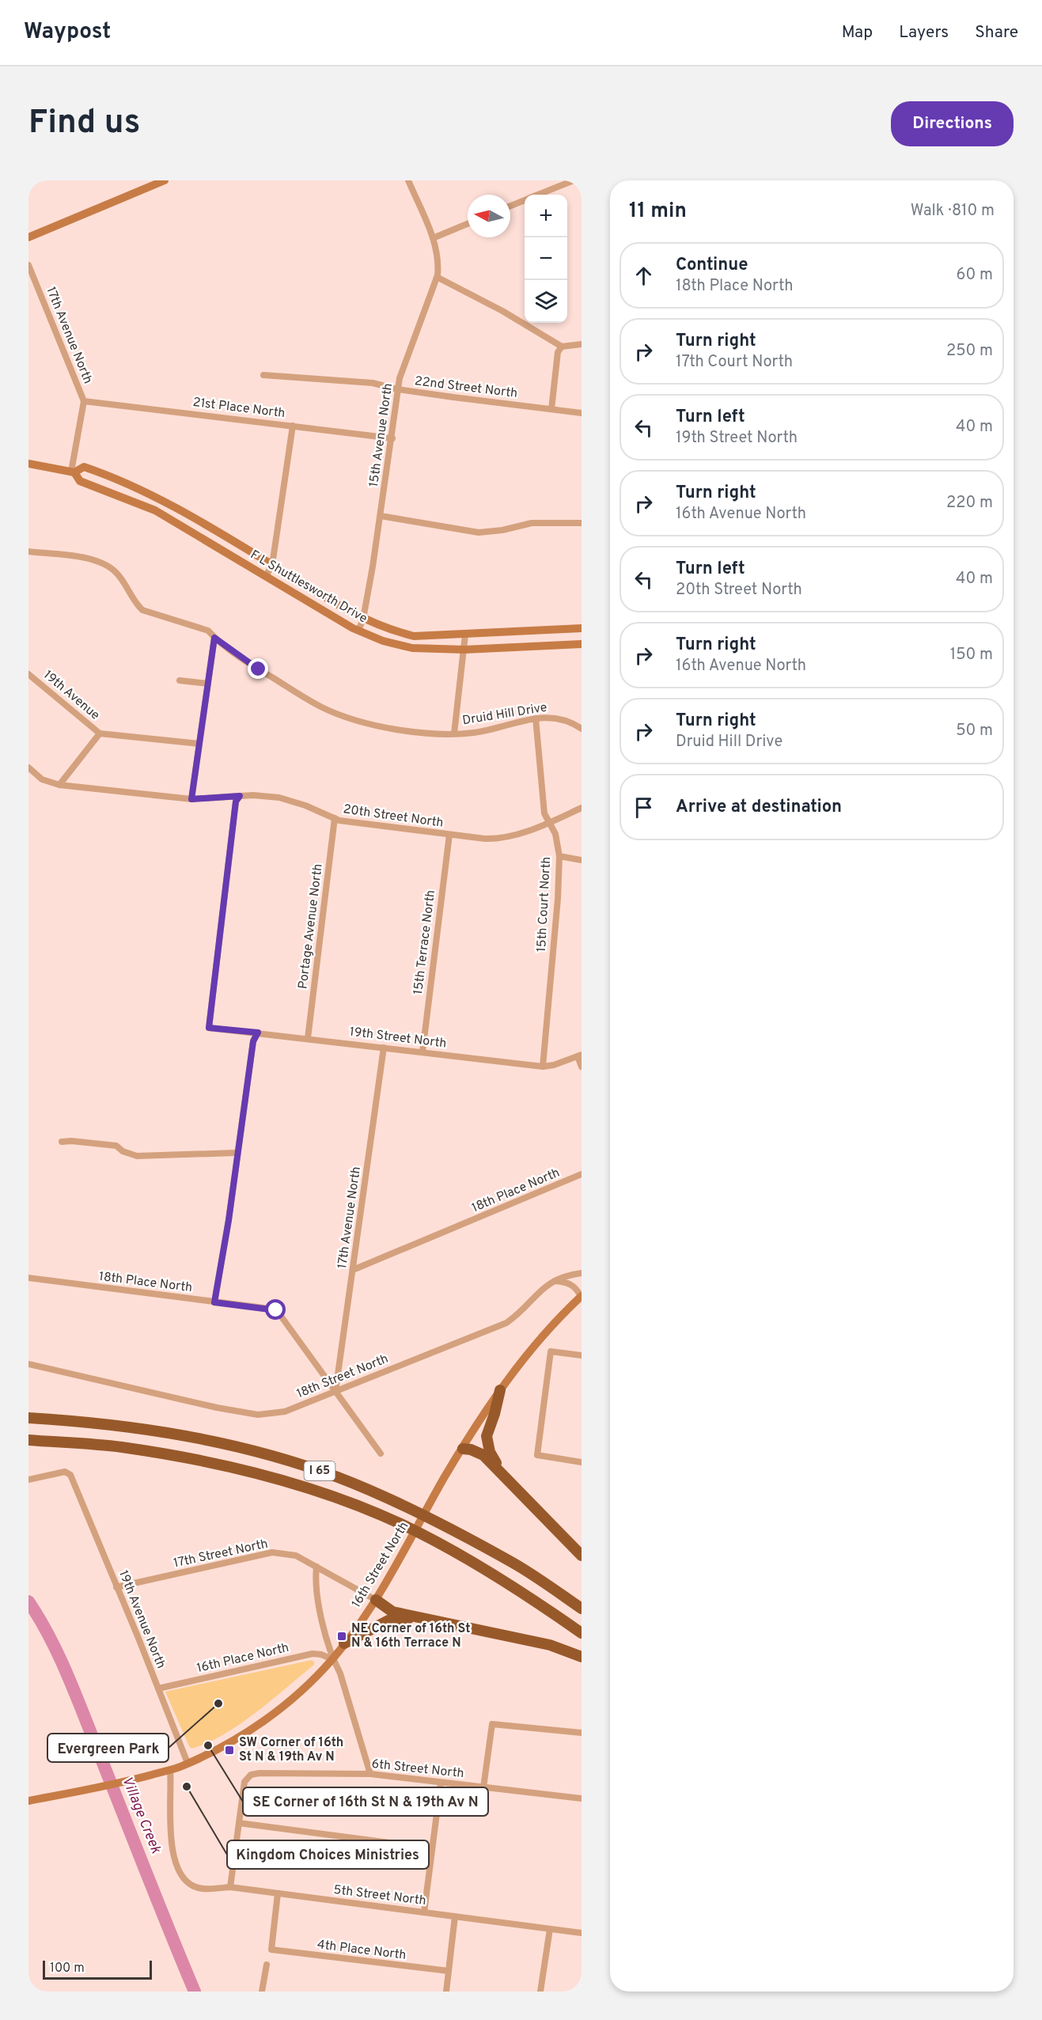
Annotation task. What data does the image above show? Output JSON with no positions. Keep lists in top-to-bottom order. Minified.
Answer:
{"streets":{"highway":["I 65"],"main road":["F L Shuttlesworth Drive","16th Street North"],"street":["17th Avenue North","22nd Street North","21st Place North","15th Avenue North","19th Avenue","Druid Hill Drive","20th Street North","15th Court North","Portage Avenue North","15th Terrace North","19th Street North","18th Place North","18th Street North","17th Street North","19th Avenue North","16th Place North","6th Street North","5th Street North","4th Place North"]},"crossings":[["17th Avenue North","21st Place North"],["17th Avenue North","F L Shuttlesworth Drive"],["17th Avenue North","19th Street North"],["17th Avenue North","18th Place North"],["17th Avenue North","18th Street North"],["22nd Street North","15th Avenue North"],["21st Place North","15th Avenue North"],["15th Avenue North","F L Shuttlesworth Drive"],["Druid Hill Drive","15th Court North"],["20th Street North","15th Court North"],["20th Street North","Portage Avenue North"],["20th Street North","15th Terrace North"],["20th Street North","19th Street North"],["15th Court North","19th Street North"],["Portage Avenue North","19th Street North"],["15th Terrace North","19th Street North"],["18th Place North","18th Street North"],["17th Street North","16th Street North"],["17th Street North","19th Avenue North"],["16th Street North","19th Avenue North"],["16th Street North","16th Place North"],["16th Street North","5th Street North"],["19th Avenue North","16th Place North"],["5th Street North","4th Place North"]],"water":["Village Creek"],"places":{"transit":["NE Corner of 16th St N & 16th Terrace N","SW Corner of 16th St N & 19th Av N"],"other":["Evergreen Park","SE Corner of 16th St N & 19th Av N","Kingdom Choices Ministries"]},"scale_bar":"100 m","north":"left","page":{"header":"Waypost","nav":["Map","Layers","Share"],"buttons":"Directions","title":"Find us","heading":["11 min","Walk · 810 m"],"map_buttons":["+","−"],"list":[["Continue","18th Place North","60 m"],["Turn right","17th Court North","250 m"],["Turn left","19th Street North","40 m"],["Turn right","16th Avenue North","220 m"],["Turn left","20th Street North","40 m"],["Turn right","16th Avenue North","150 m"],["Turn right","Druid Hill Drive","50 m"],"Arrive at destination"],"scale":"100 m"}}
